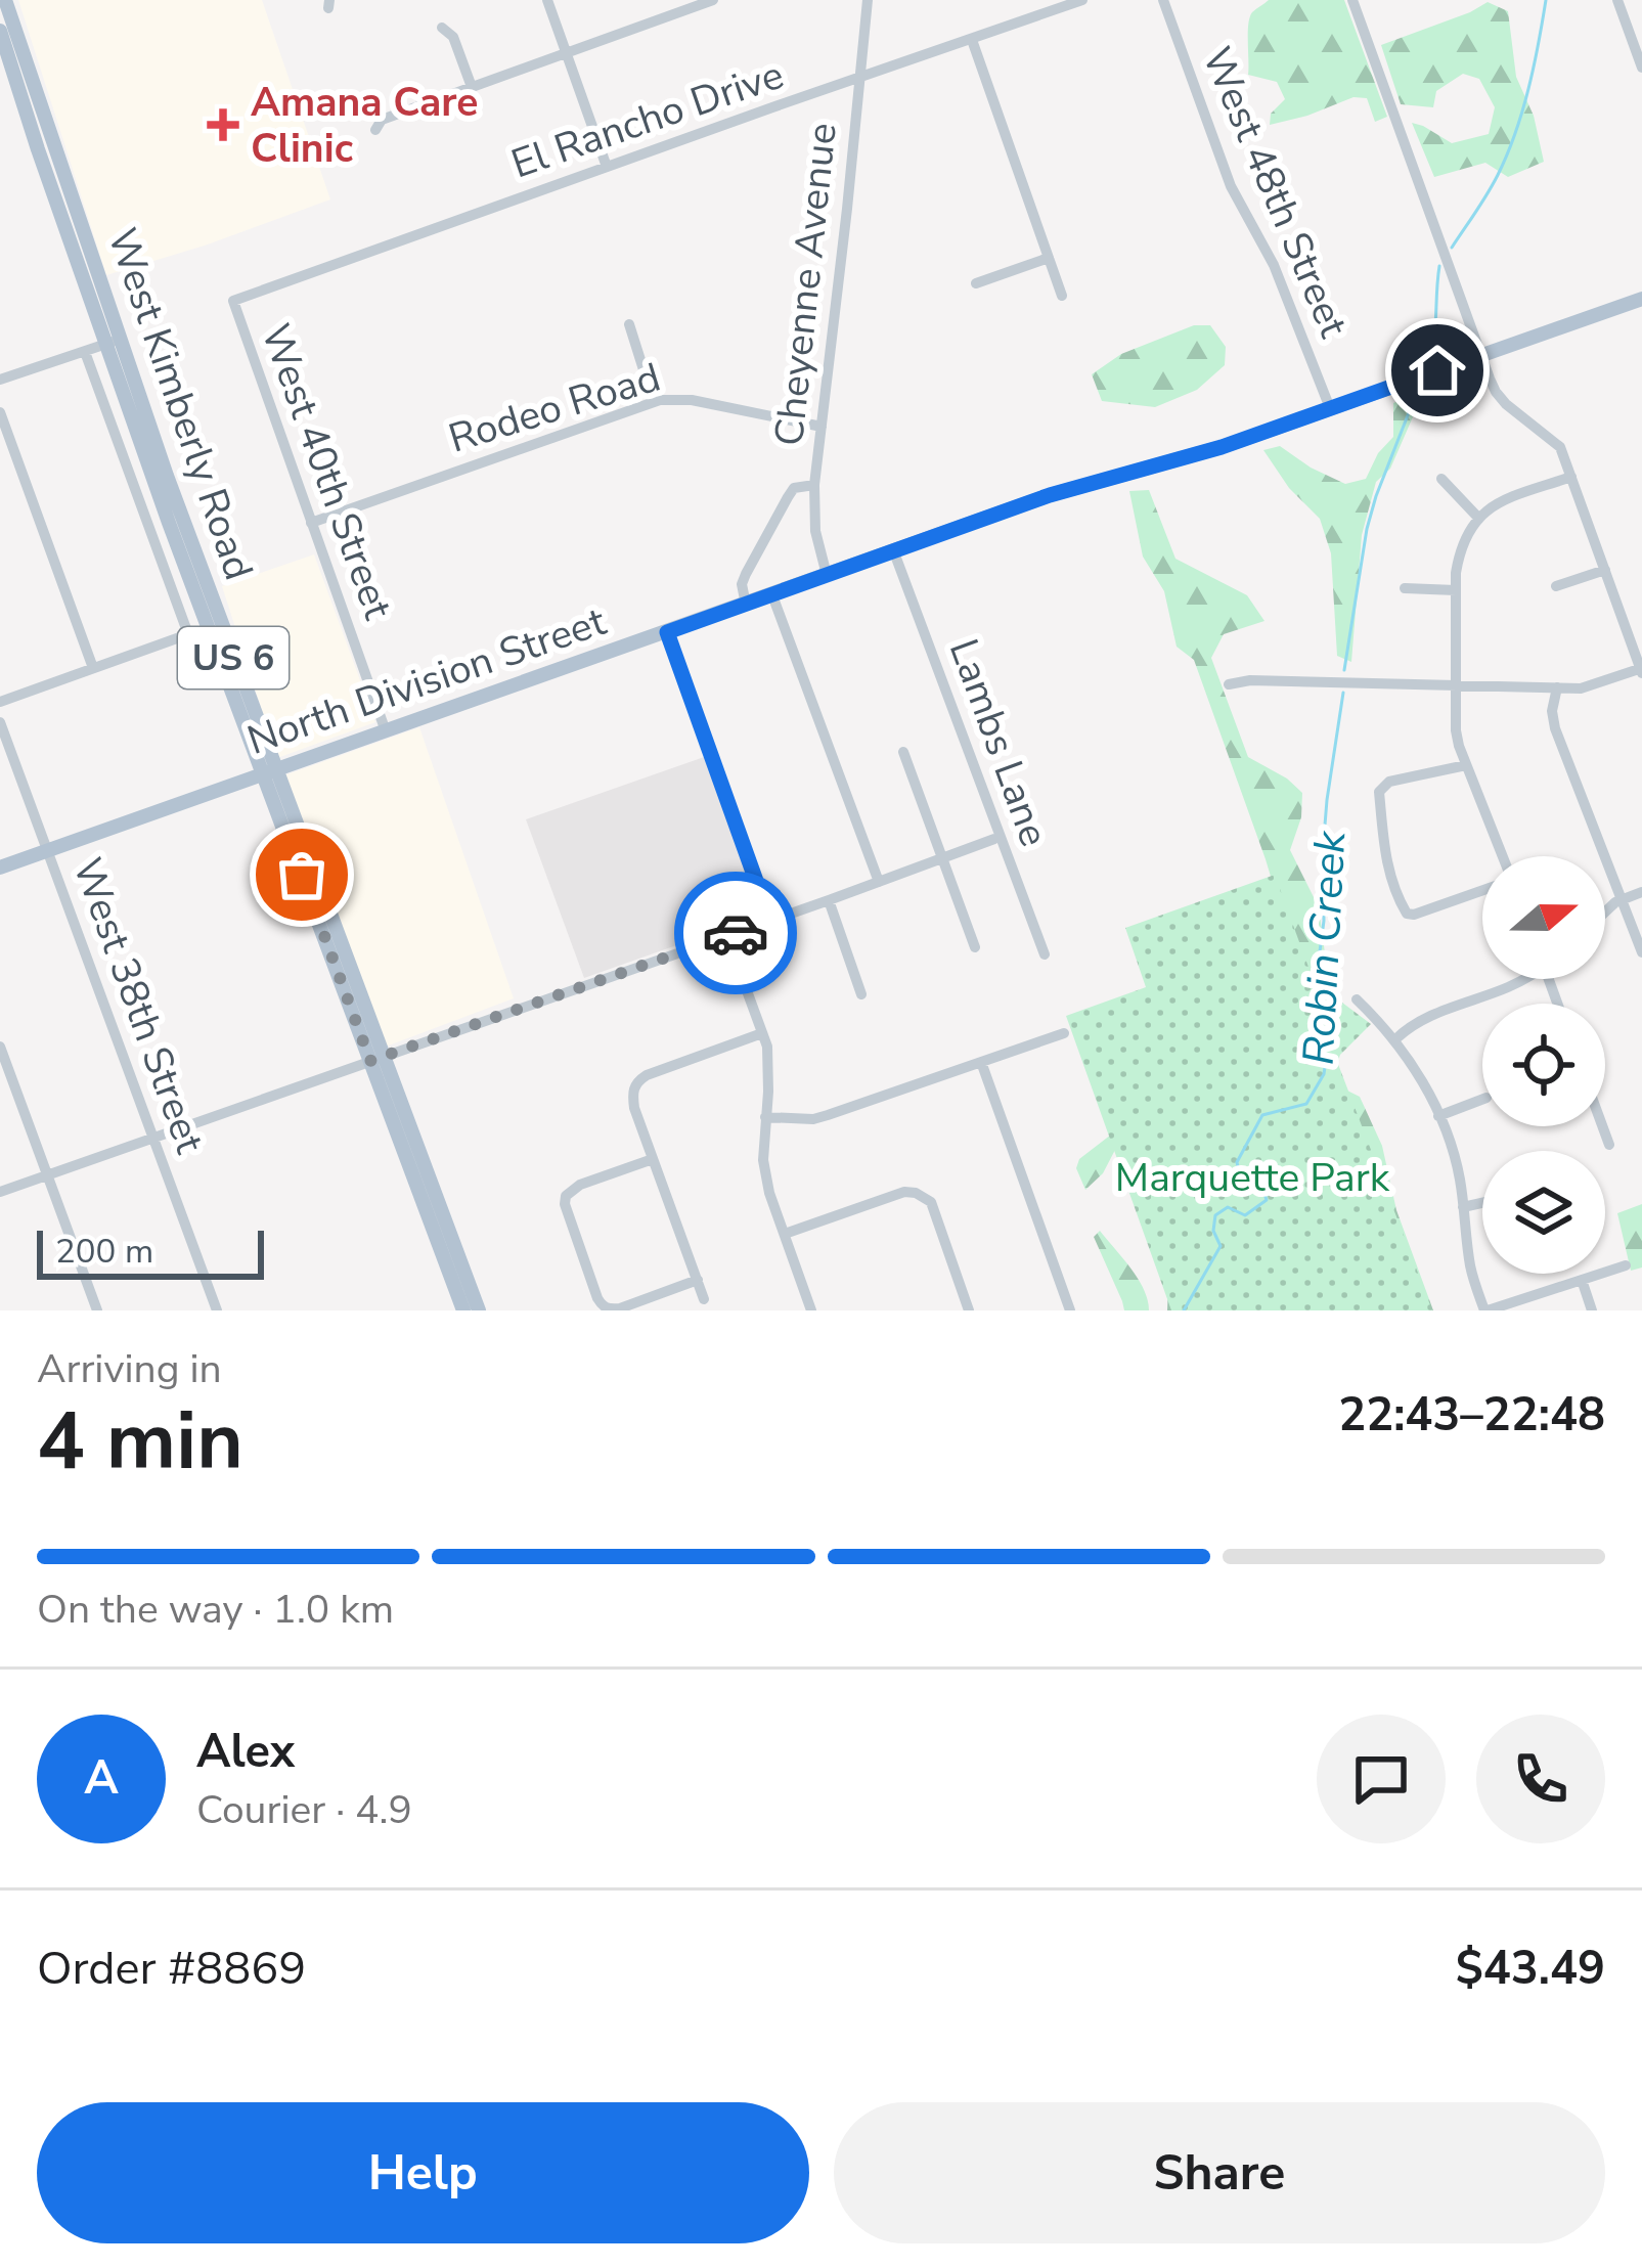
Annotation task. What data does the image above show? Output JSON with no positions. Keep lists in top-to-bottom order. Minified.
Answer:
{"streets":{"main road":["West Kimberly Road","US 6","North Division Street"],"street":["El Rancho Drive","West 48th Street","Cheyenne Avenue","Rodeo Road","West 40th Street","Lambs Lane","West 38th Street"]},"crossings":[["El Rancho Drive","Cheyenne Avenue"],["El Rancho Drive","West 40th Street"],["West 48th Street","North Division Street"],["Cheyenne Avenue","Rodeo Road"],["Cheyenne Avenue","North Division Street"],["West Kimberly Road","North Division Street"],["Rodeo Road","West 40th Street"],["West 40th Street","North Division Street"],["North Division Street","Lambs Lane"],["North Division Street","West 38th Street"]],"water":["Robin Creek"],"parks":["Marquette Park"],"places":{"health":["Amana Care Clinic"]},"scale_bar":"200 m","north":"right","page":{"scale":"200 m","heading":["4 min","Arriving in","22:43–22:48"],"panel":["Alex","Courier · 4.9","Order #8869","$43.49"],"bar":"On the way · 1.0 km","round":"A","buttons":["Help","Share"]}}
